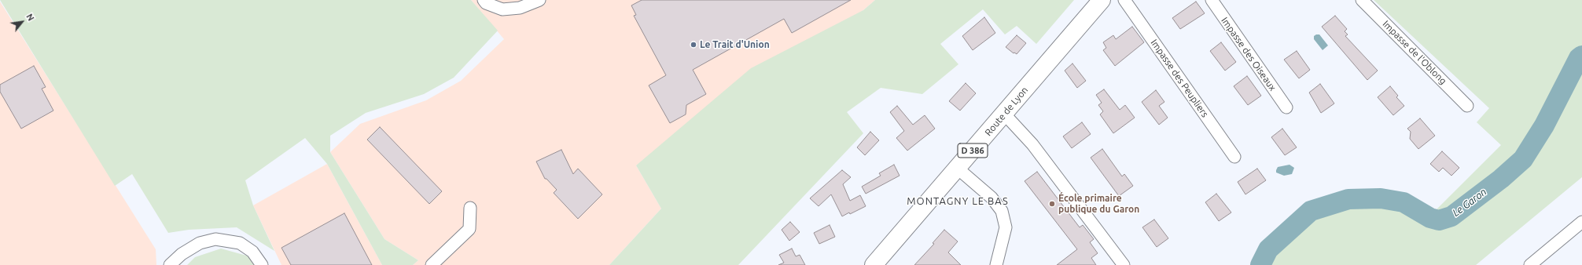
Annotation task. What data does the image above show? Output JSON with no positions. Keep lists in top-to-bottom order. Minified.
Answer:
{"streets":{"main road":["Route de Lyon","D 386"],"street":["Impasse de l'Oblong","Impasse des Oiseaux","Impasse des Peupliers"]},"districts":["MONTAGNY LE BAS"],"water":["Le Garon"],"places":["Le Trait d'Union","École primaire publique du Garon"],"north":"top right"}
